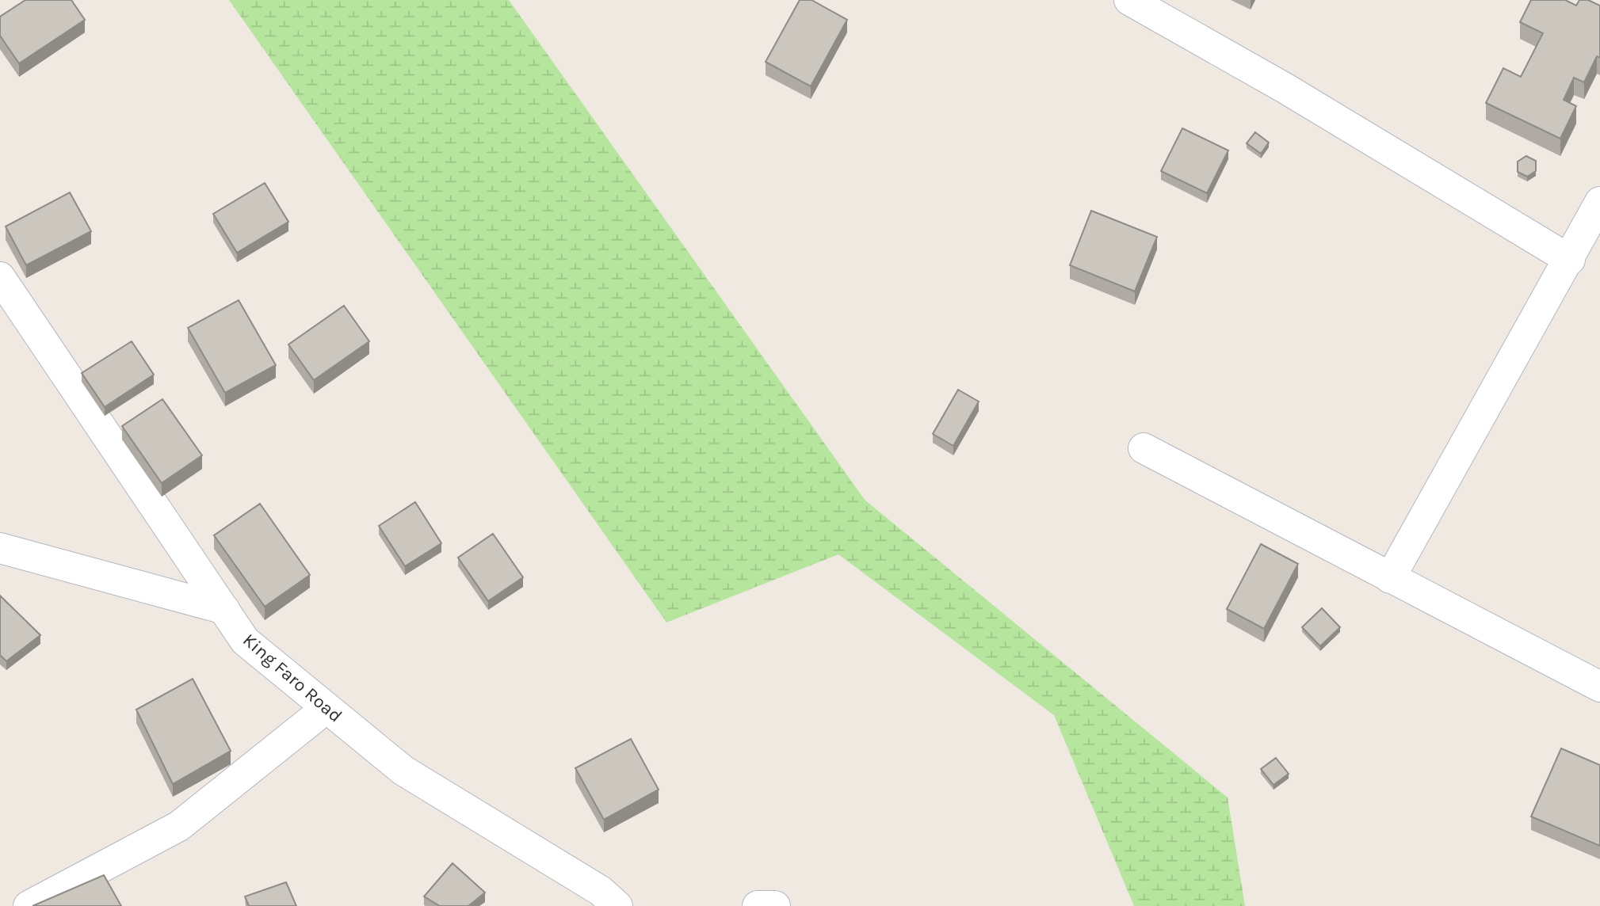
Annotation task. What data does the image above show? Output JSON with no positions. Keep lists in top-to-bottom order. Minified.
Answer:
{"streets":{"street":["King Faro Road"]}}
